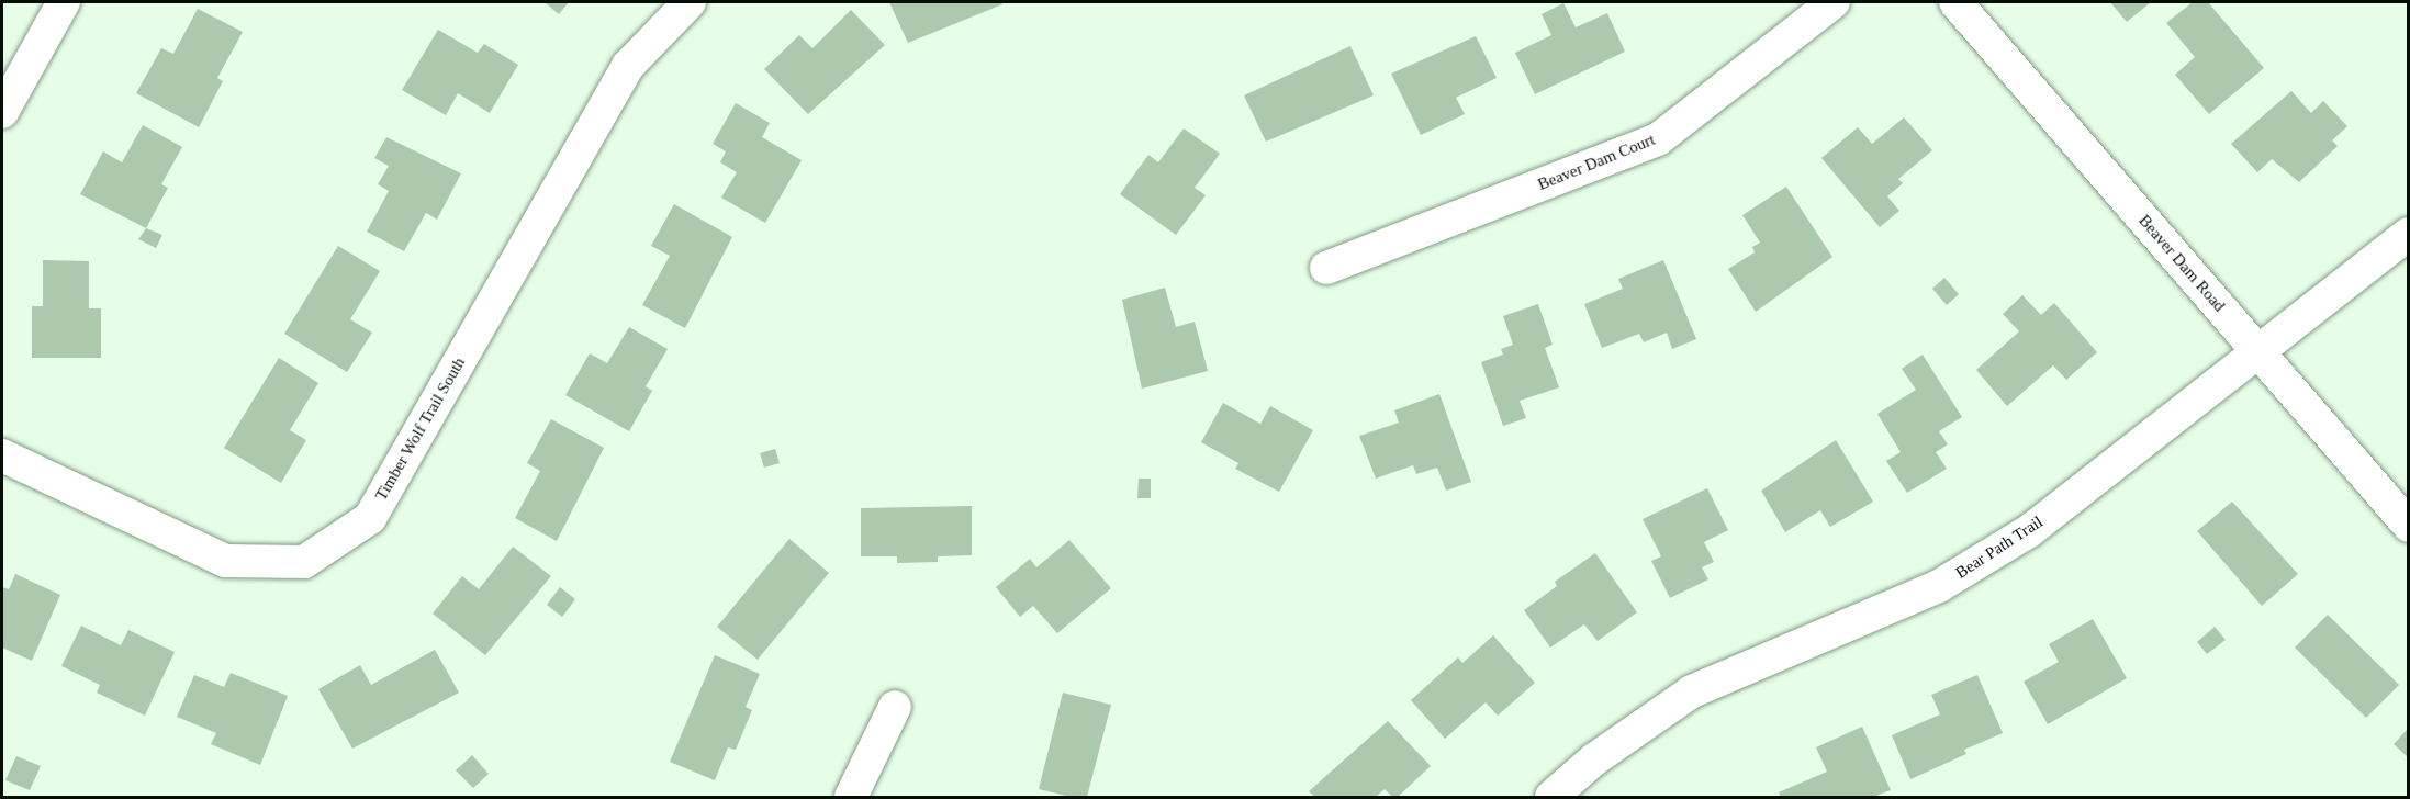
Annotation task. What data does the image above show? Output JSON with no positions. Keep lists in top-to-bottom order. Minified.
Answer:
{"streets":{"street":["Beaver Dam Court","Beaver Dam Road","Timber Wolf Trail South","Bear Path Trail"]},"crossings":[["Beaver Dam Road","Bear Path Trail"]]}
